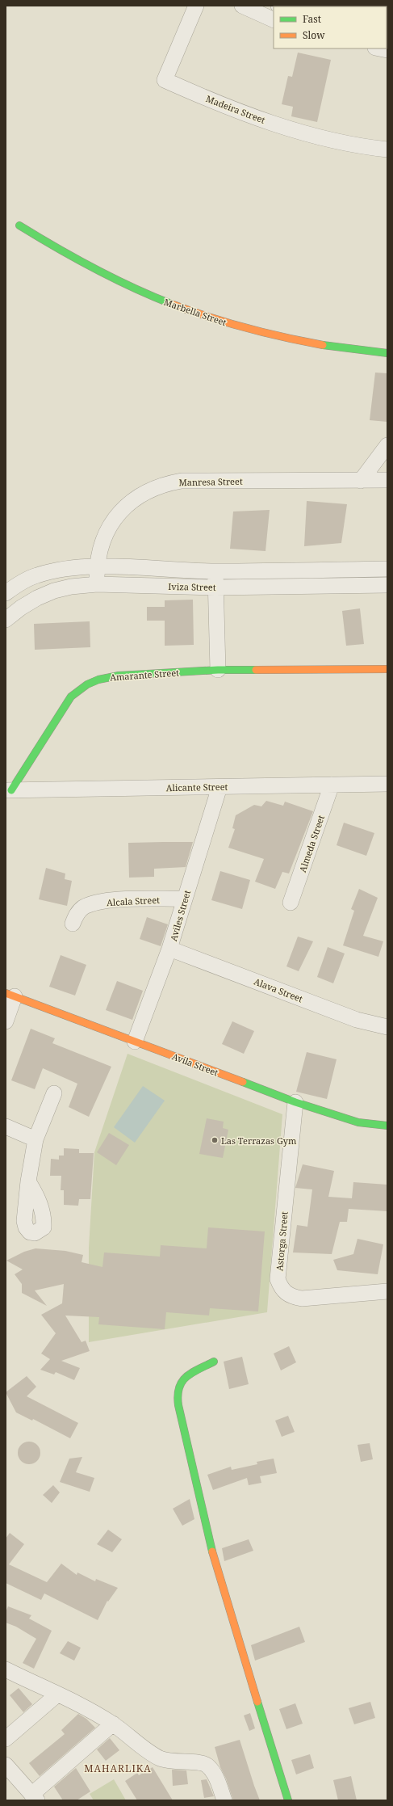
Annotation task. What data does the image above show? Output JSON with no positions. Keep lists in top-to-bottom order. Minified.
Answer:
{"streets":{"street":["Madeira Street","Marbella Street","Manresa Street","Iviza Street","Amarante Street","Alicante Street","Almeda Street","Alcala Street","Aviles Street","Alava Street","Avila Street","Astorga Street"]},"crossings":[["Manresa Street","Iviza Street"],["Amarante Street","Alicante Street"],["Alicante Street","Almeda Street"],["Alicante Street","Aviles Street"],["Alcala Street","Aviles Street"],["Aviles Street","Alava Street"],["Aviles Street","Avila Street"],["Avila Street","Astorga Street"]],"districts":["MAHARLIKA"],"places":["Las Terrazas Gym"],"legend":["Fast","Slow"]}
